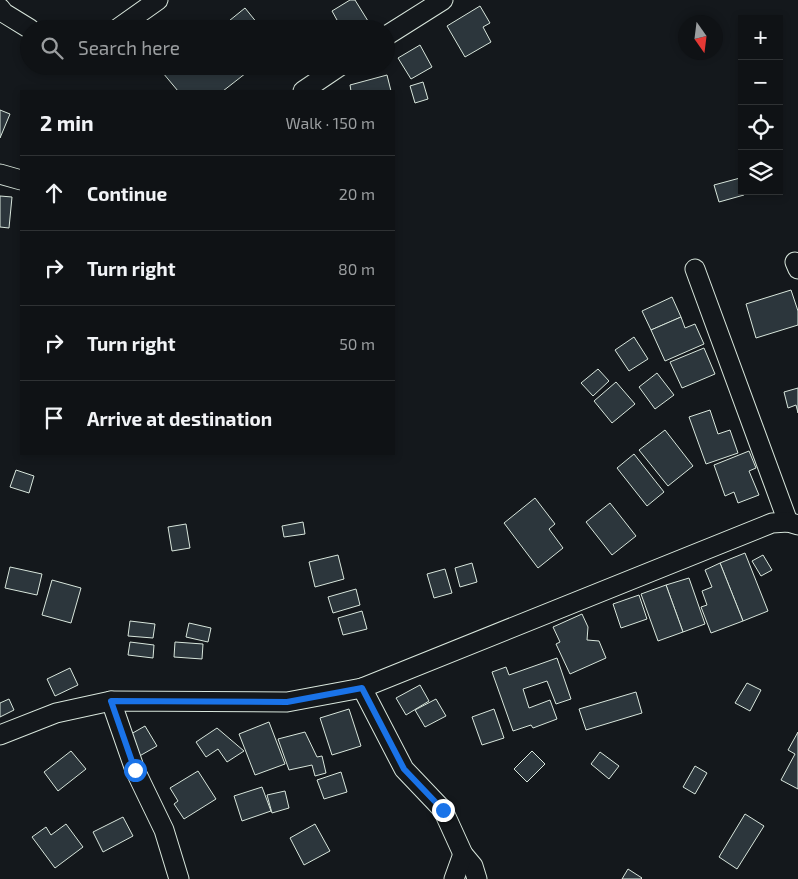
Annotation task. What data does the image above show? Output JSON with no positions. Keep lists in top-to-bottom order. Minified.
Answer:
{"north":"bottom","page":{"map_buttons":["+","−"],"search":"Search here","heading":["2 min","Walk · 150 m"],"list":[["Continue","20 m"],["Turn right","80 m"],["Turn right","50 m"],"Arrive at destination"]}}
